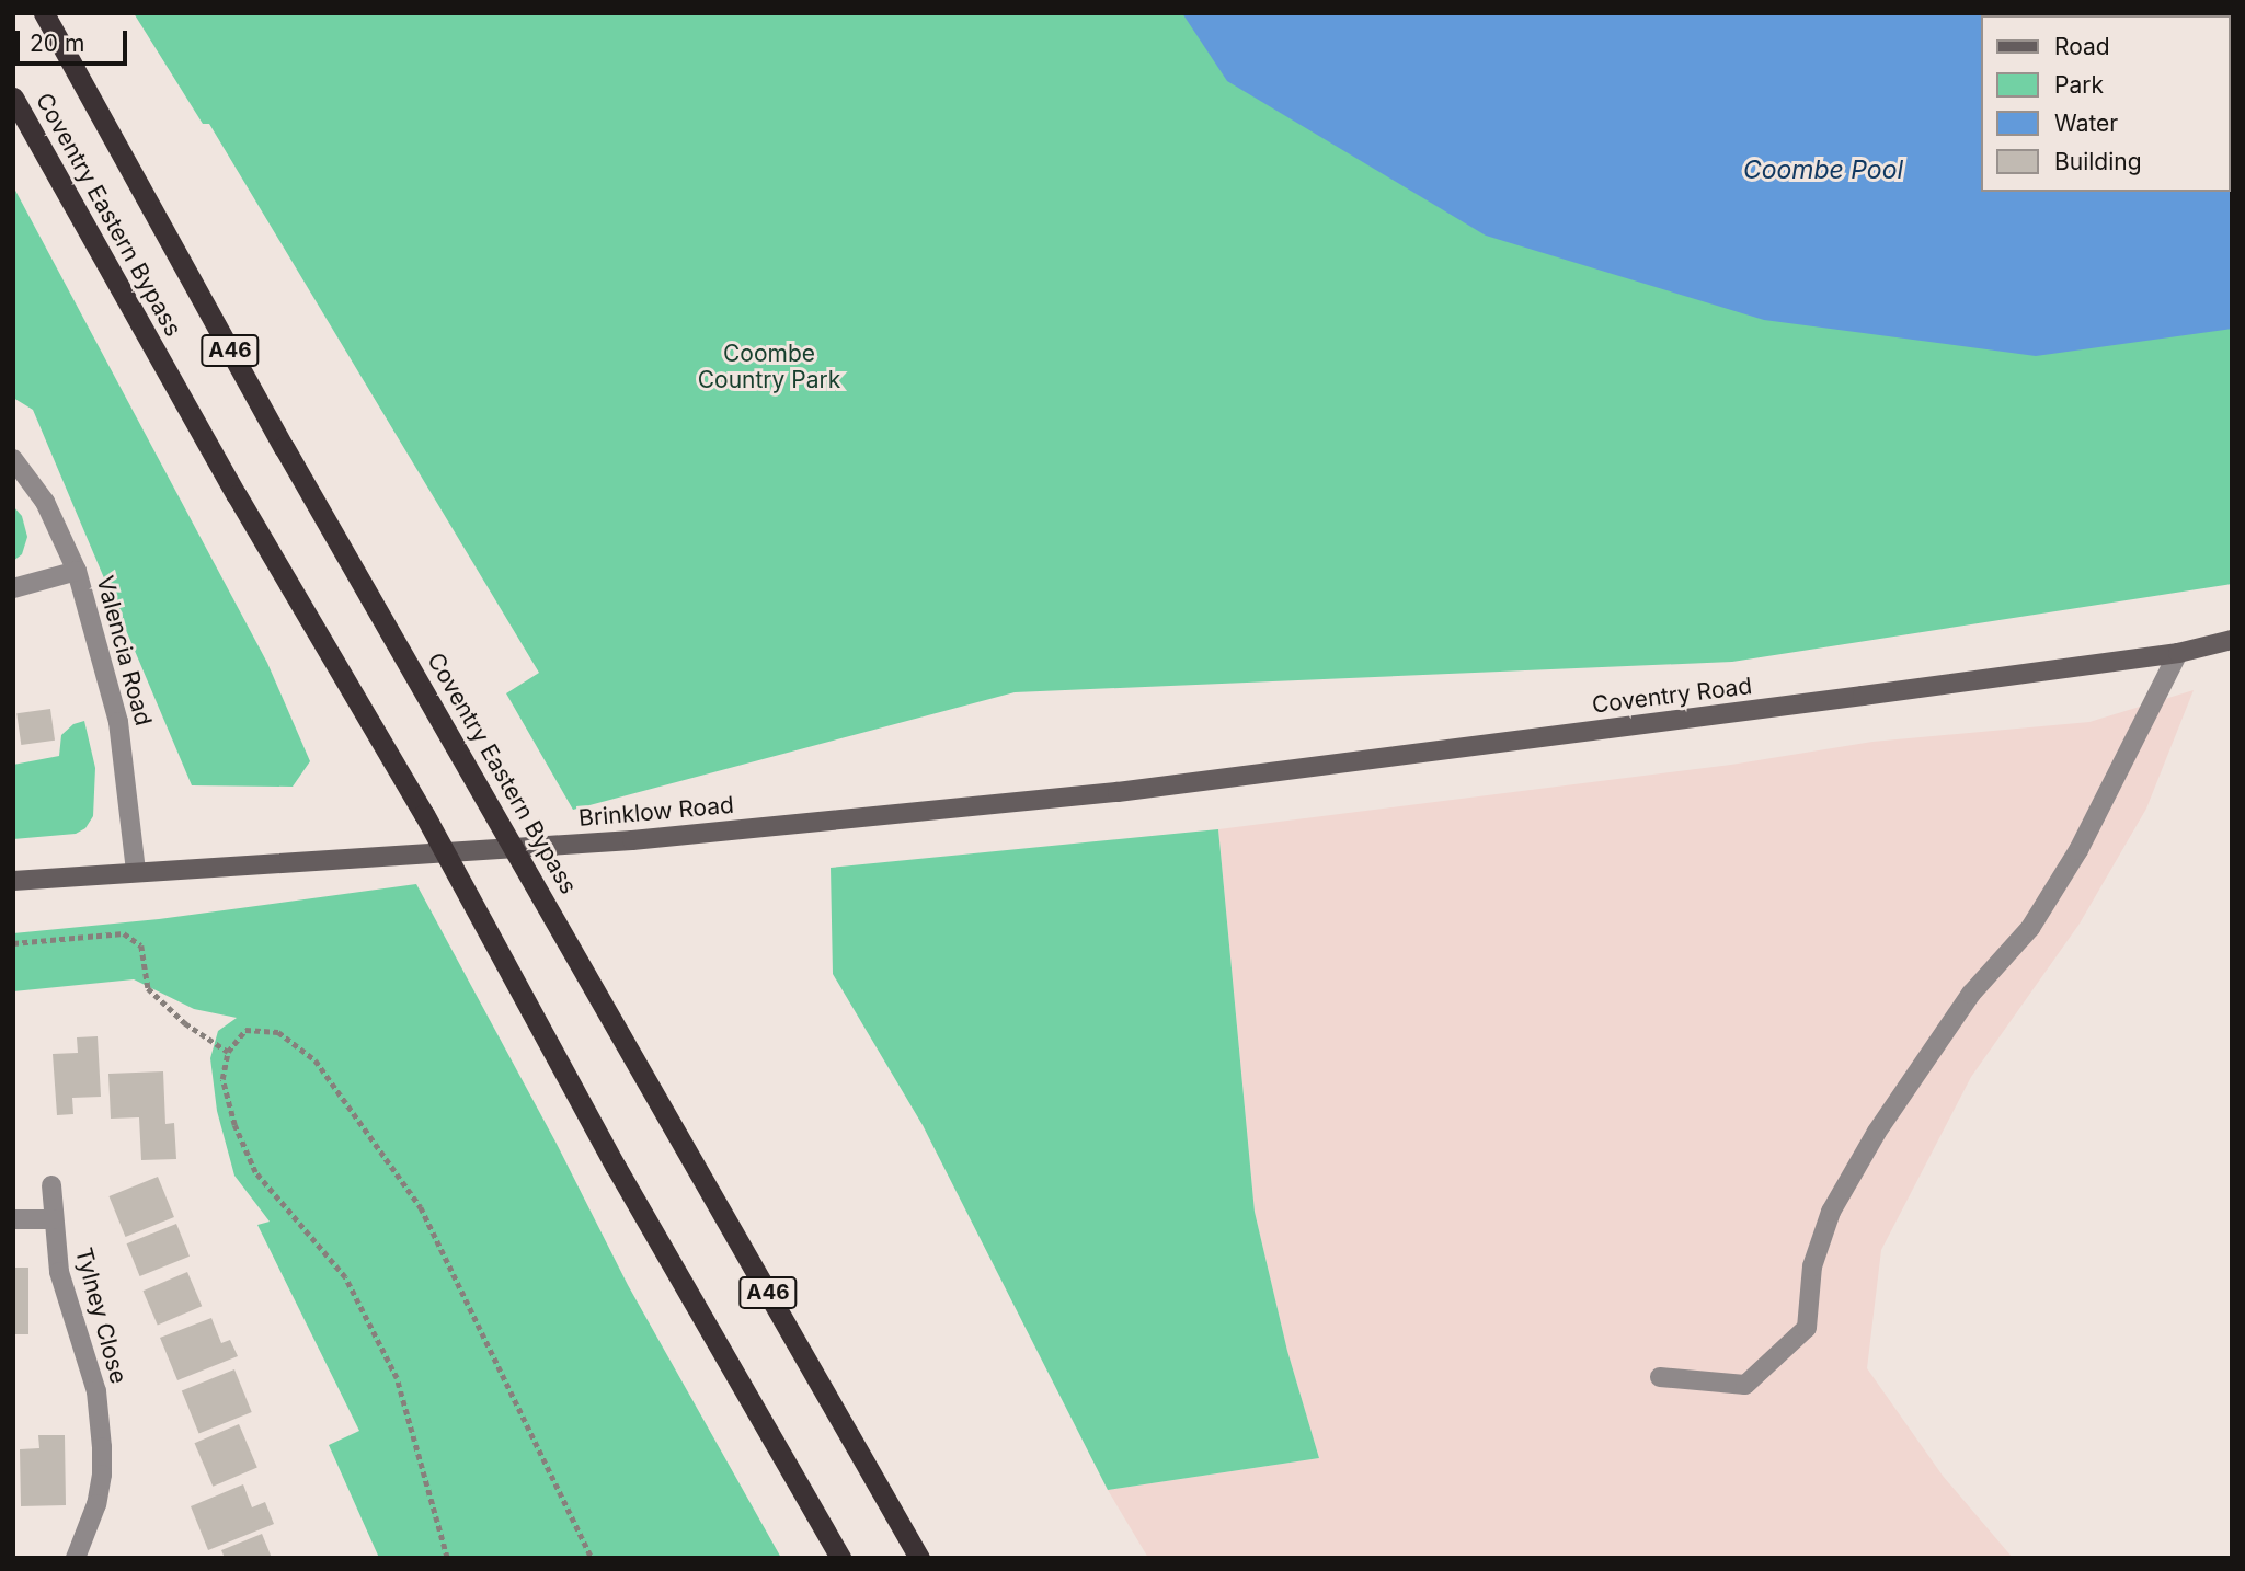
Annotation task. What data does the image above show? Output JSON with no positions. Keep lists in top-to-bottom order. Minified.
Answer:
{"streets":{"highway":["Coventry Eastern Bypass","A46"],"main road":["Coventry Road","Brinklow Road"],"street":["Valencia Road","Tylney Close"]},"crossings":[["Valencia Road","Brinklow Road"],["Coventry Road","Brinklow Road"]],"water":["Coombe Pool"],"parks":["Coombe Country Park"],"legend":["Road","Park","Water","Building"],"scale_bar":"20 m"}
